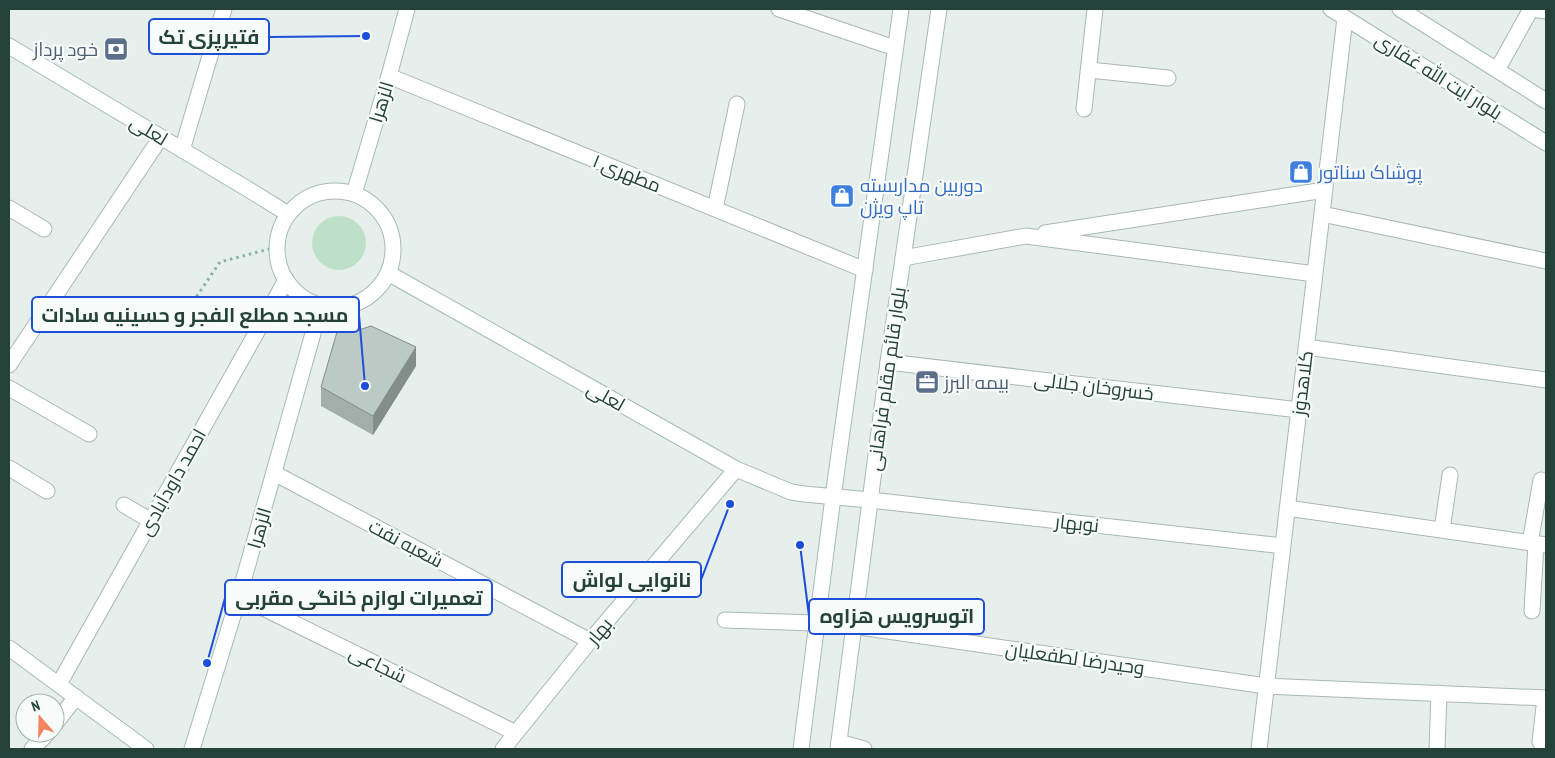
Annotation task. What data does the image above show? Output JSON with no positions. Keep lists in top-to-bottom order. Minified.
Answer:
{"streets":{"street":["بلوار آیت الله غفاری","الزهرا","لعلی","مطهری ۱","بلوار قائم مقام فراهانی","کلاهدوز","خسروخان جلالی","احمد داودآبادی","نوبهار","شعبه نفت","بهار","وحیدرضا لطفعلیان","شجاعی"]},"crossings":[["بلوار آیت الله غفاری","کلاهدوز"],["الزهرا","لعلی"],["الزهرا","مطهری ۱"],["الزهرا","احمد داودآبادی"],["الزهرا","شعبه نفت"],["الزهرا","شجاعی"],["لعلی","بلوار قائم مقام فراهانی"],["لعلی","احمد داودآبادی"],["لعلی","نوبهار"],["لعلی","بهار"],["مطهری ۱","بلوار قائم مقام فراهانی"],["بلوار قائم مقام فراهانی","خسروخان جلالی"],["بلوار قائم مقام فراهانی","نوبهار"],["بلوار قائم مقام فراهانی","وحیدرضا لطفعلیان"],["کلاهدوز","خسروخان جلالی"],["کلاهدوز","نوبهار"],["کلاهدوز","وحیدرضا لطفعلیان"],["شعبه نفت","بهار"],["بهار","شجاعی"]],"places":{"other":["فتیرپزی تک","مسجد مطلع الفجر و حسینیه سادات","نانوایی لواش","اتوسرویس هزاوه","تعمیرات لوازم خانگی مقربی"],"bank":["خود پرداز"],"shop":["پوشاک سناتور","دوربین مداربسته تاپ ویژن"],"office":["بیمه البرز"]},"north":"top"}
